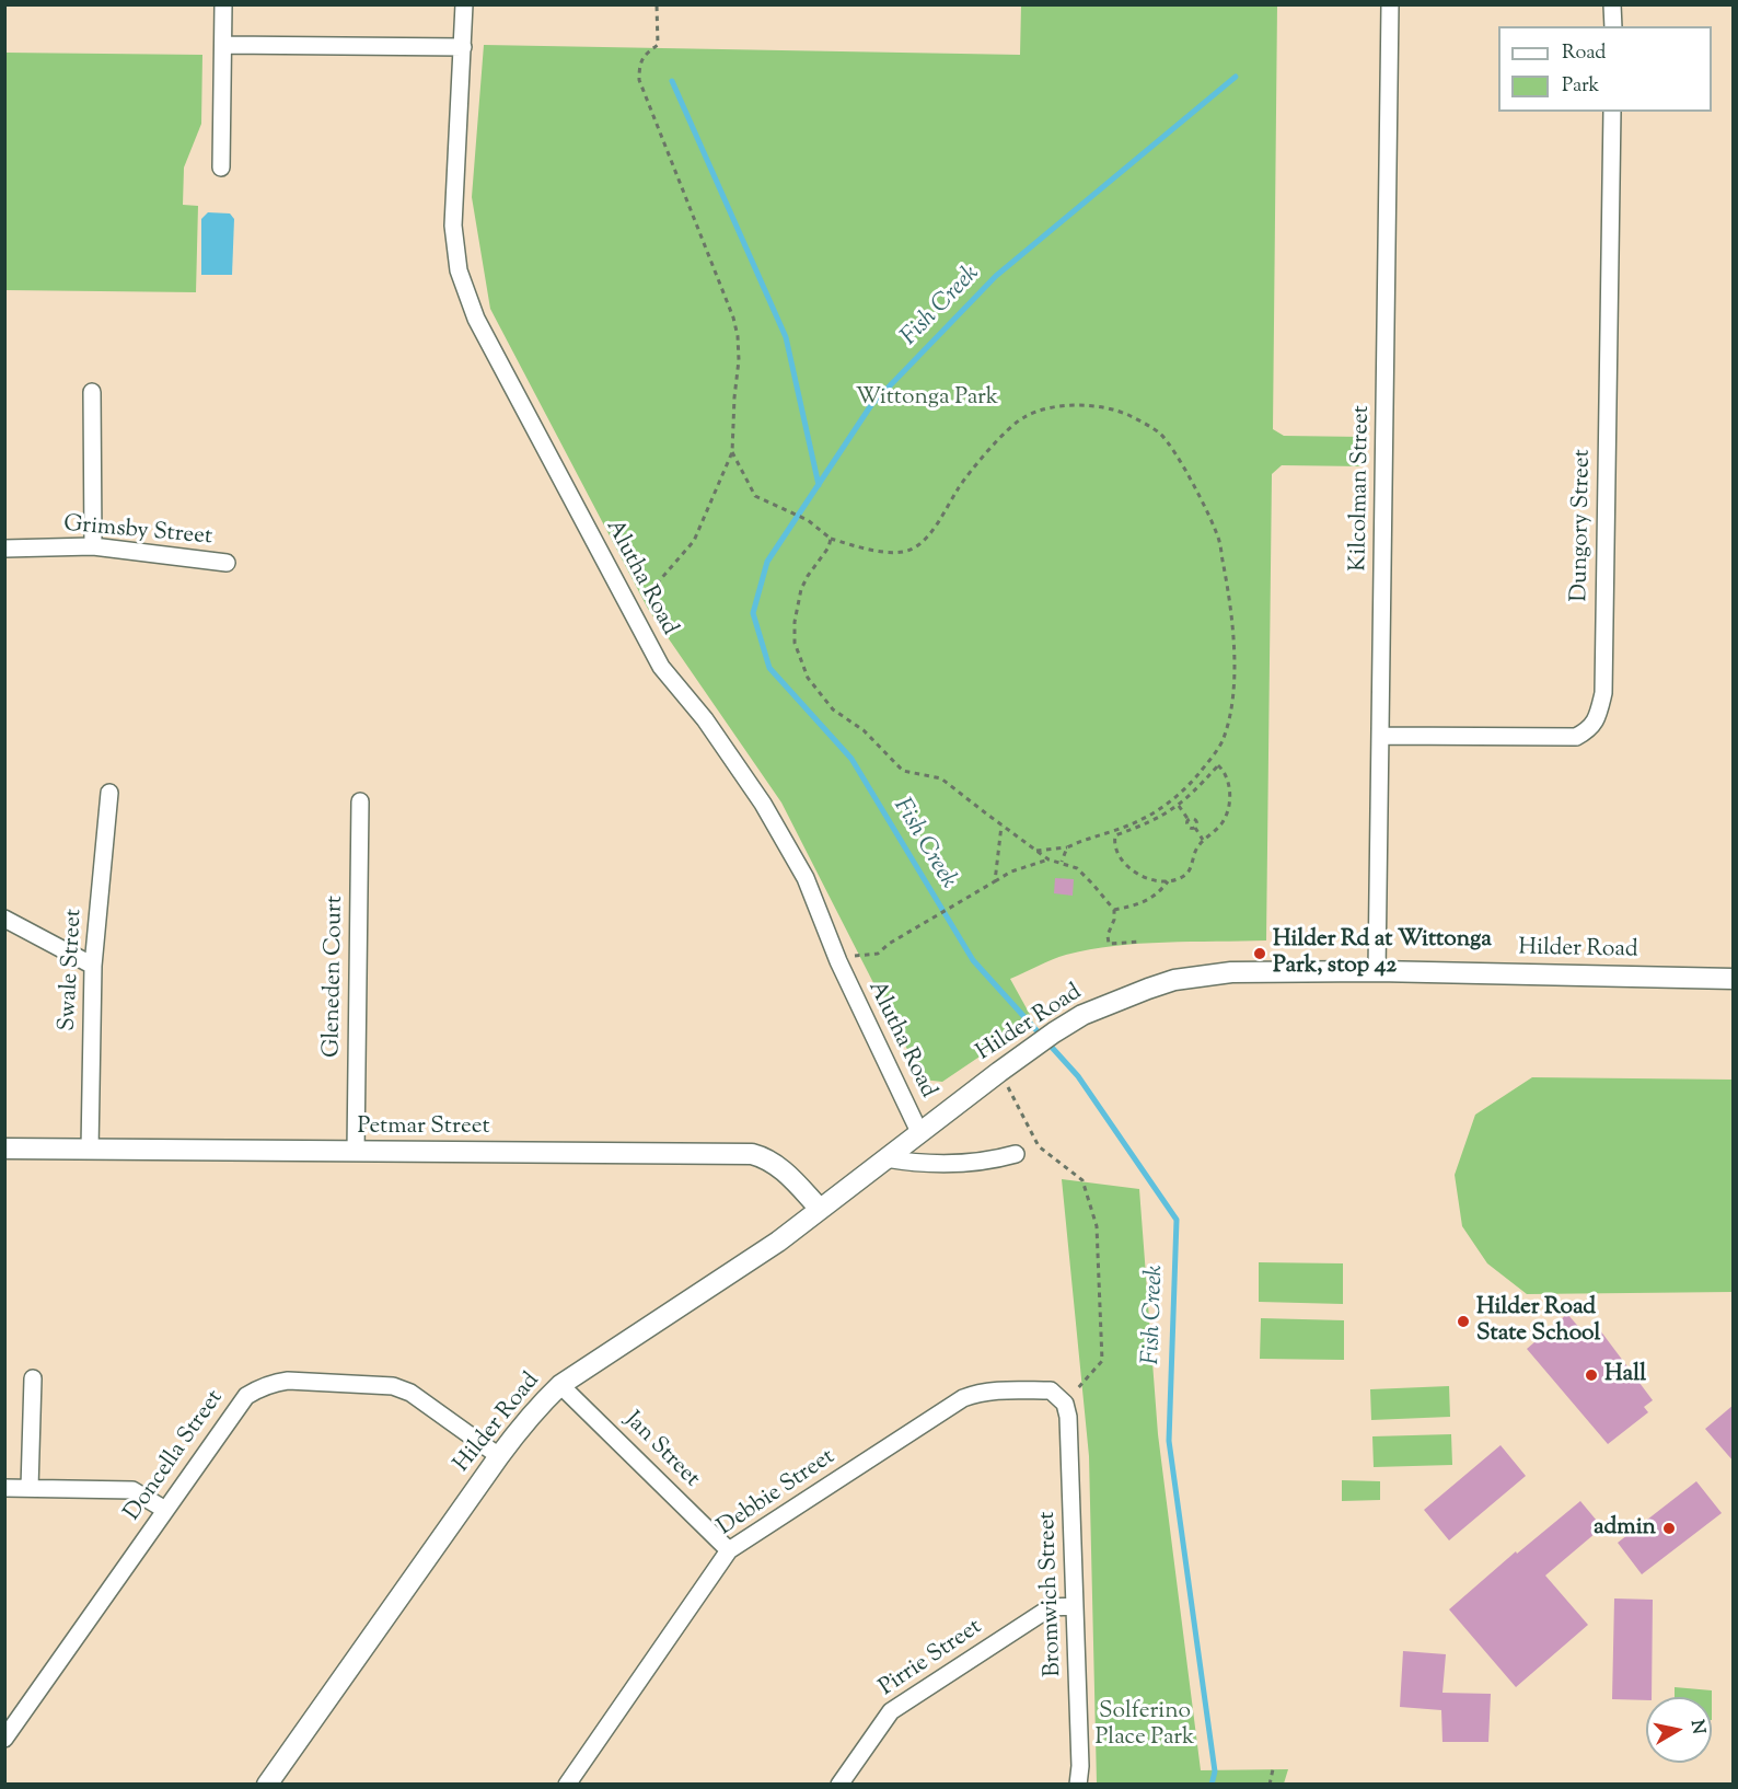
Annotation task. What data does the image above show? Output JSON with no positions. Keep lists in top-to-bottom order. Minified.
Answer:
{"streets":{"street":["Kilcolman Street","Dungory Street","Grimsby Street","Alutha Road","Hilder Road","Swale Street","Gleneden Court","Petmar Street","Jan Street","Doncella Street","Debbie Street","Bromwich Street","Pirrie Street"]},"crossings":[["Kilcolman Street","Dungory Street"],["Kilcolman Street","Hilder Road"],["Alutha Road","Hilder Road"],["Hilder Road","Petmar Street"],["Hilder Road","Jan Street"],["Hilder Road","Doncella Street"],["Swale Street","Petmar Street"],["Gleneden Court","Petmar Street"],["Jan Street","Debbie Street"],["Debbie Street","Bromwich Street"],["Bromwich Street","Pirrie Street"]],"water":["Fish Creek"],"parks":["Wittonga Park","Solferino Place Park"],"places":["Hilder Rd at Wittonga Park, stop 42","Hilder Road State School","Hall","admin"],"legend":["Road","Park"],"north":"right"}
